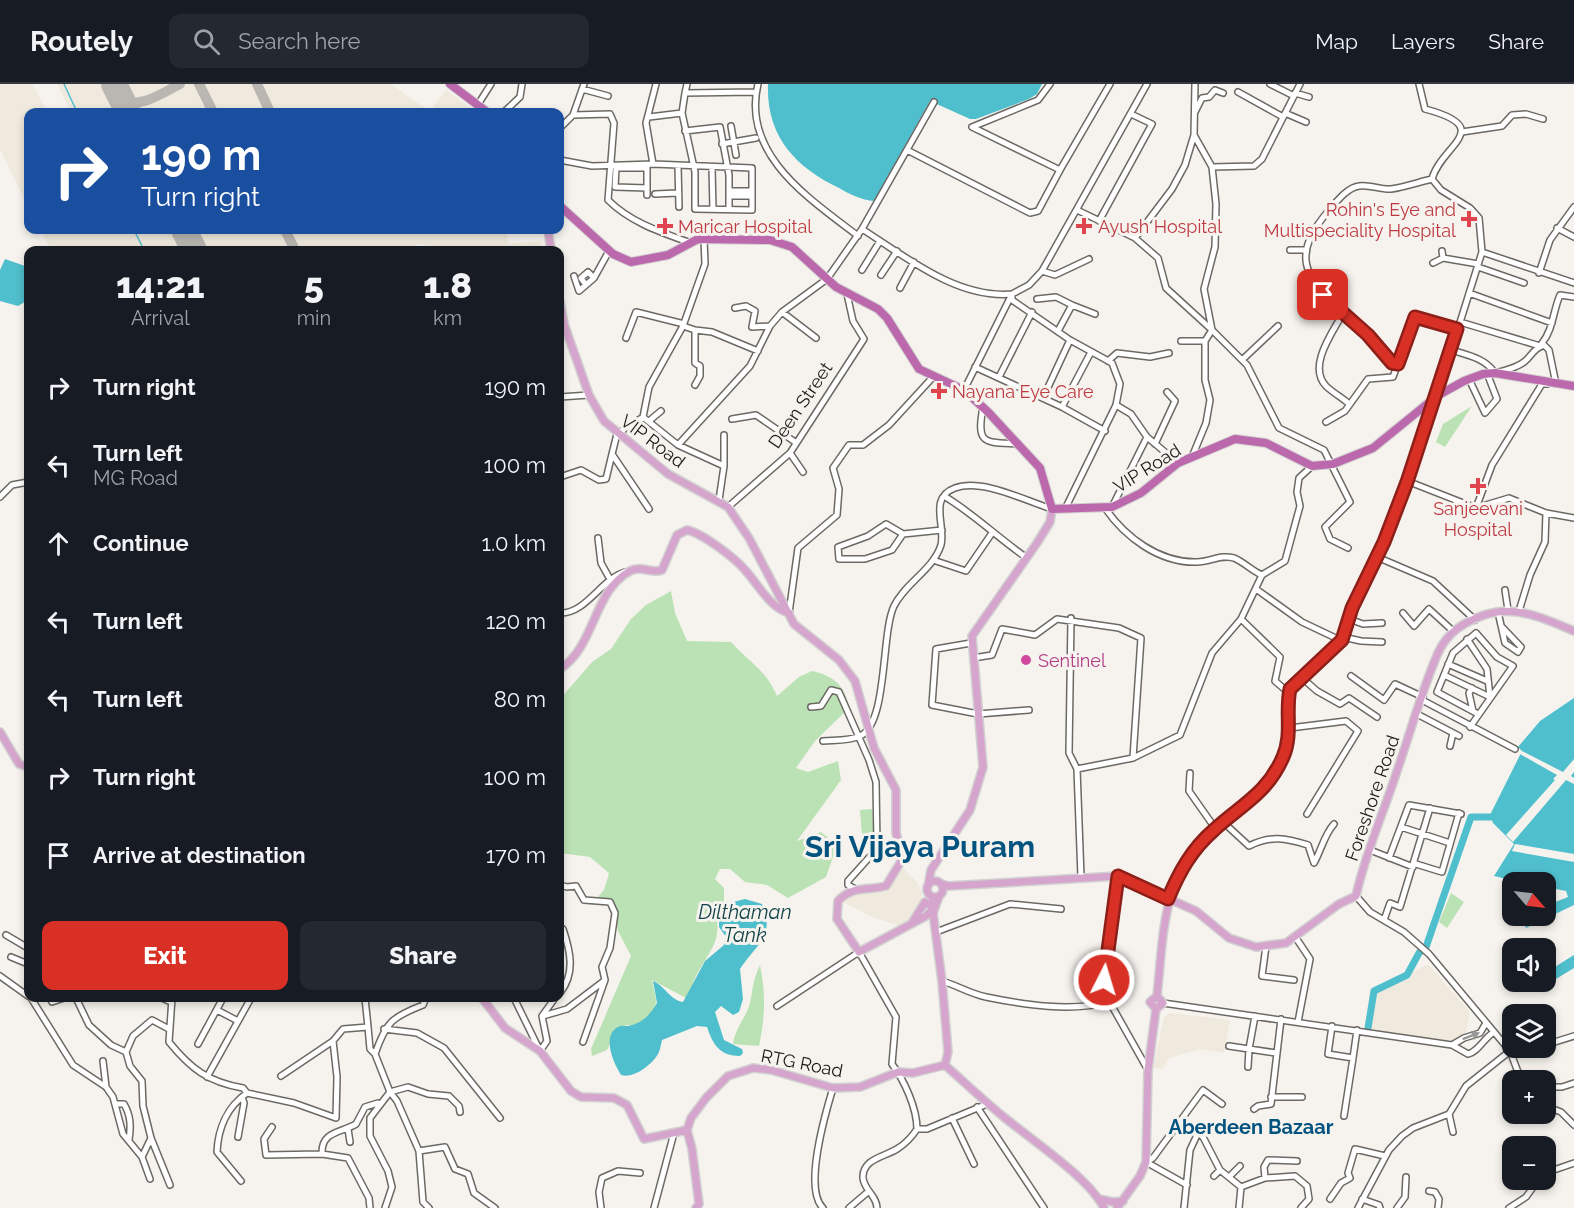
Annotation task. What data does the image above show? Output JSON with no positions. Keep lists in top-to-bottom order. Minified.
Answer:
{"streets":{"highway":["VIP Road"],"main road":["Foreshore Road","RTG Road"],"street":["Deen Street"]},"crossings":[["Deen Street","VIP Road"]],"districts":["Sri Vijaya Puram","Aberdeen Bazaar"],"water":["Dilthaman Tank"],"places":{"health":["Rohin's Eye and Multispeciality Hospital","Maricar Hospital","Ayush Hospital","Nayana Eye Care","Sanjeevani Hospital"],"other":["Sentinel"]},"north":"bottom right","page":{"header":"Routely","search":"Search here","nav":["Map","Layers","Share"],"turn":["190 m","Turn right"],"eta":["14:21","Arrival","5","min","1.8","km"],"list":[{"name":"Turn right","value":"190 m"},{"name":"Turn left","note":"MG Road","value":"100 m"},{"name":"Continue","value":"1.0 km"},{"name":"Turn left","value":"120 m"},{"name":"Turn left","value":"80 m"},{"name":"Turn right","value":"100 m"},{"name":"Arrive at destination","value":"170 m"}],"map_buttons":["+","−"],"buttons":["Exit","Share"]}}
